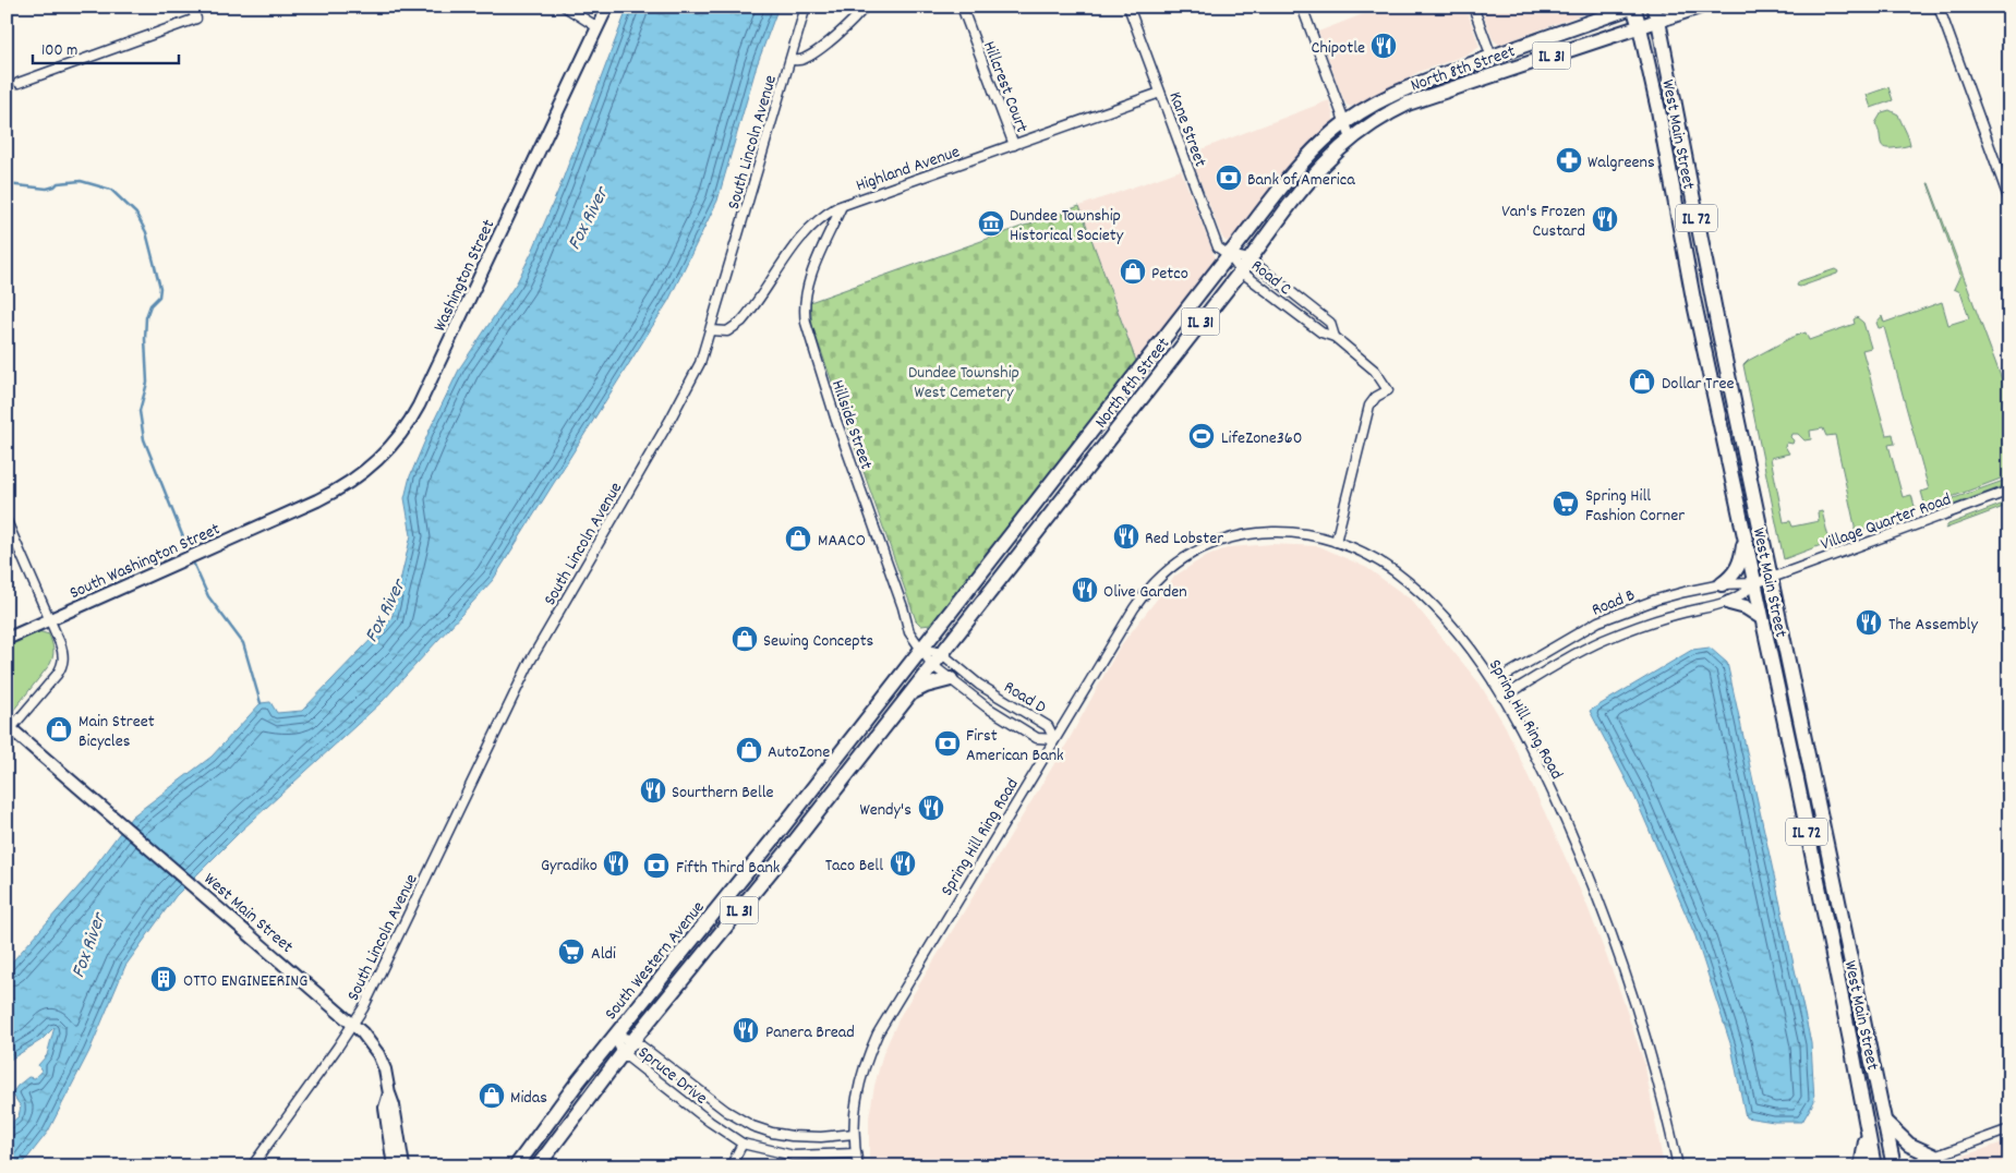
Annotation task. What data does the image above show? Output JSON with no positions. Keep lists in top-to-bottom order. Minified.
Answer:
{"streets":{"main road":["IL 31","North 8th Street","West Main Street","IL 72","South Western Avenue"],"street":["Hillcrest Court","Kane Street","South Lincoln Avenue","Highland Avenue","Washington Street","Road C","Hillside Street","Village Quarter Road","South Washington Street","Road B","Road D","Spring Hill Ring Road","Spruce Drive"]},"crossings":[["IL 31","North 8th Street"],["IL 31","West Main Street"],["North 8th Street","Kane Street"],["North 8th Street","West Main Street"],["North 8th Street","Road C"],["North 8th Street","Hillside Street"],["North 8th Street","Road D"],["North 8th Street","South Western Avenue"],["Hillcrest Court","Highland Avenue"],["Kane Street","Highland Avenue"],["Kane Street","Road C"],["West Main Street","South Lincoln Avenue"],["West Main Street","Village Quarter Road"],["West Main Street","Road B"],["South Lincoln Avenue","Highland Avenue"],["Highland Avenue","Hillside Street"],["Washington Street","South Washington Street"],["Road C","Spring Hill Ring Road"],["Hillside Street","Road D"],["Hillside Street","South Western Avenue"],["Village Quarter Road","Road B"],["Road B","Spring Hill Ring Road"],["Road D","Spring Hill Ring Road"],["Road D","South Western Avenue"],["Spring Hill Ring Road","Spruce Drive"],["South Western Avenue","Spruce Drive"]],"water":["Fox River"],"parks":["Dundee Township West Cemetery"],"places":{"restaurant":["Chipotle","Van's Frozen Custard","Red Lobster","Olive Garden","The Assembly","Sourthern Belle","Wendy's","Gyradiko","Taco Bell","Panera Bread"],"pharmacy":["Walgreens"],"bank":["Bank of America","First American Bank","Fifth Third Bank"],"museum":["Dundee Township Historical Society"],"shop":["Petco","Dollar Tree","MAACO","Sewing Concepts","Main Street Bicycles","AutoZone","Midas"],"sports":["LifeZone360"],"supermarket":["Spring Hill Fashion Corner","Aldi"],"building":["OTTO ENGINEERING"]},"scale_bar":"100 m"}
